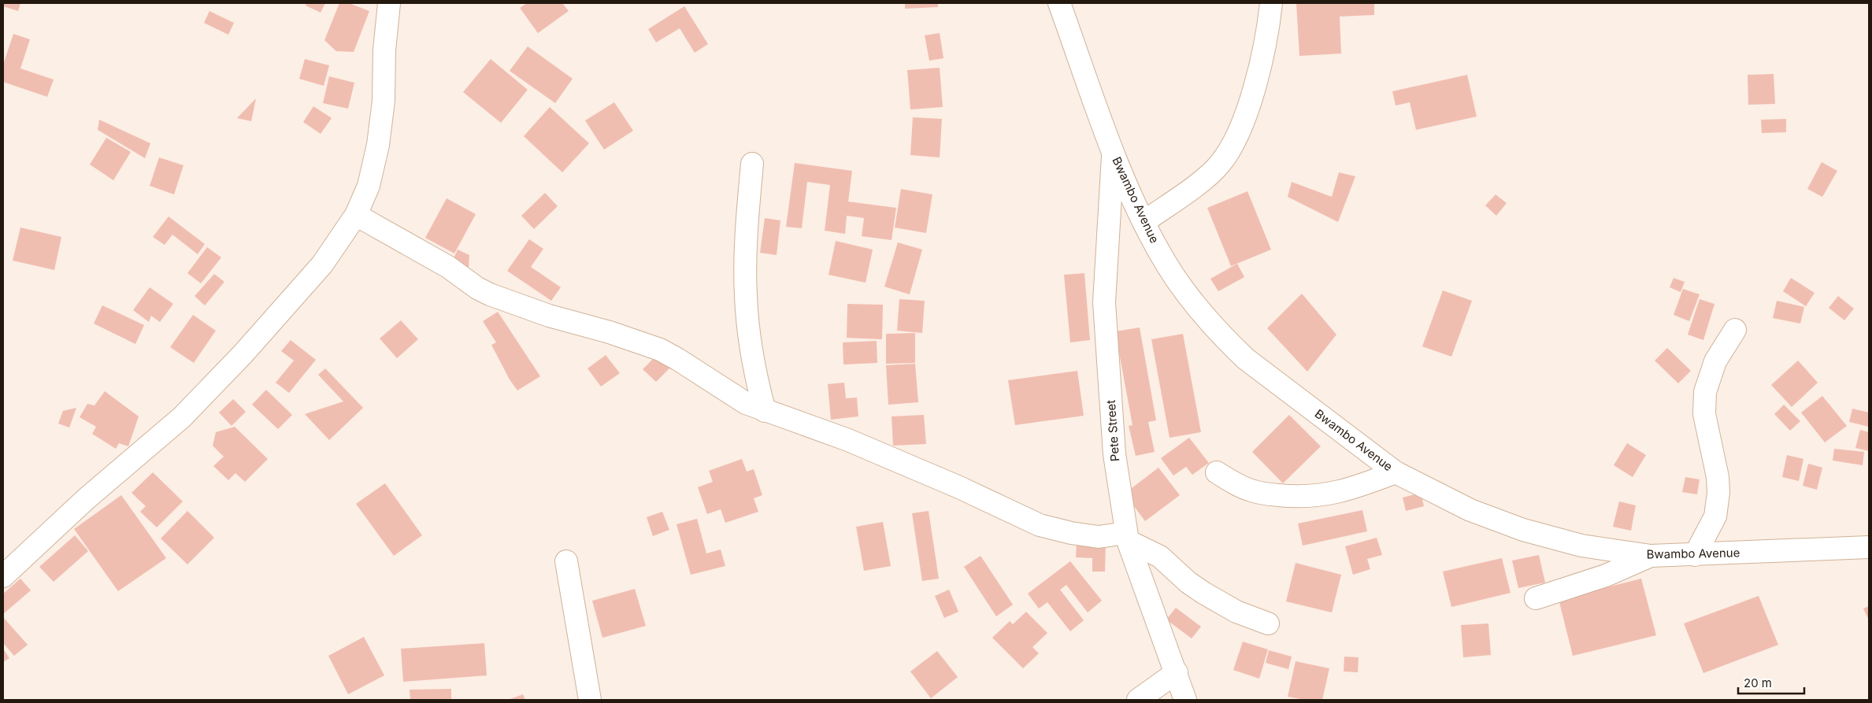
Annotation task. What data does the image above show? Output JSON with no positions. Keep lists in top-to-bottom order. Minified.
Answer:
{"streets":{"street":["Bwambo Avenue","Pete Street"]},"crossings":[["Bwambo Avenue","Pete Street"]],"scale_bar":"20 m"}
